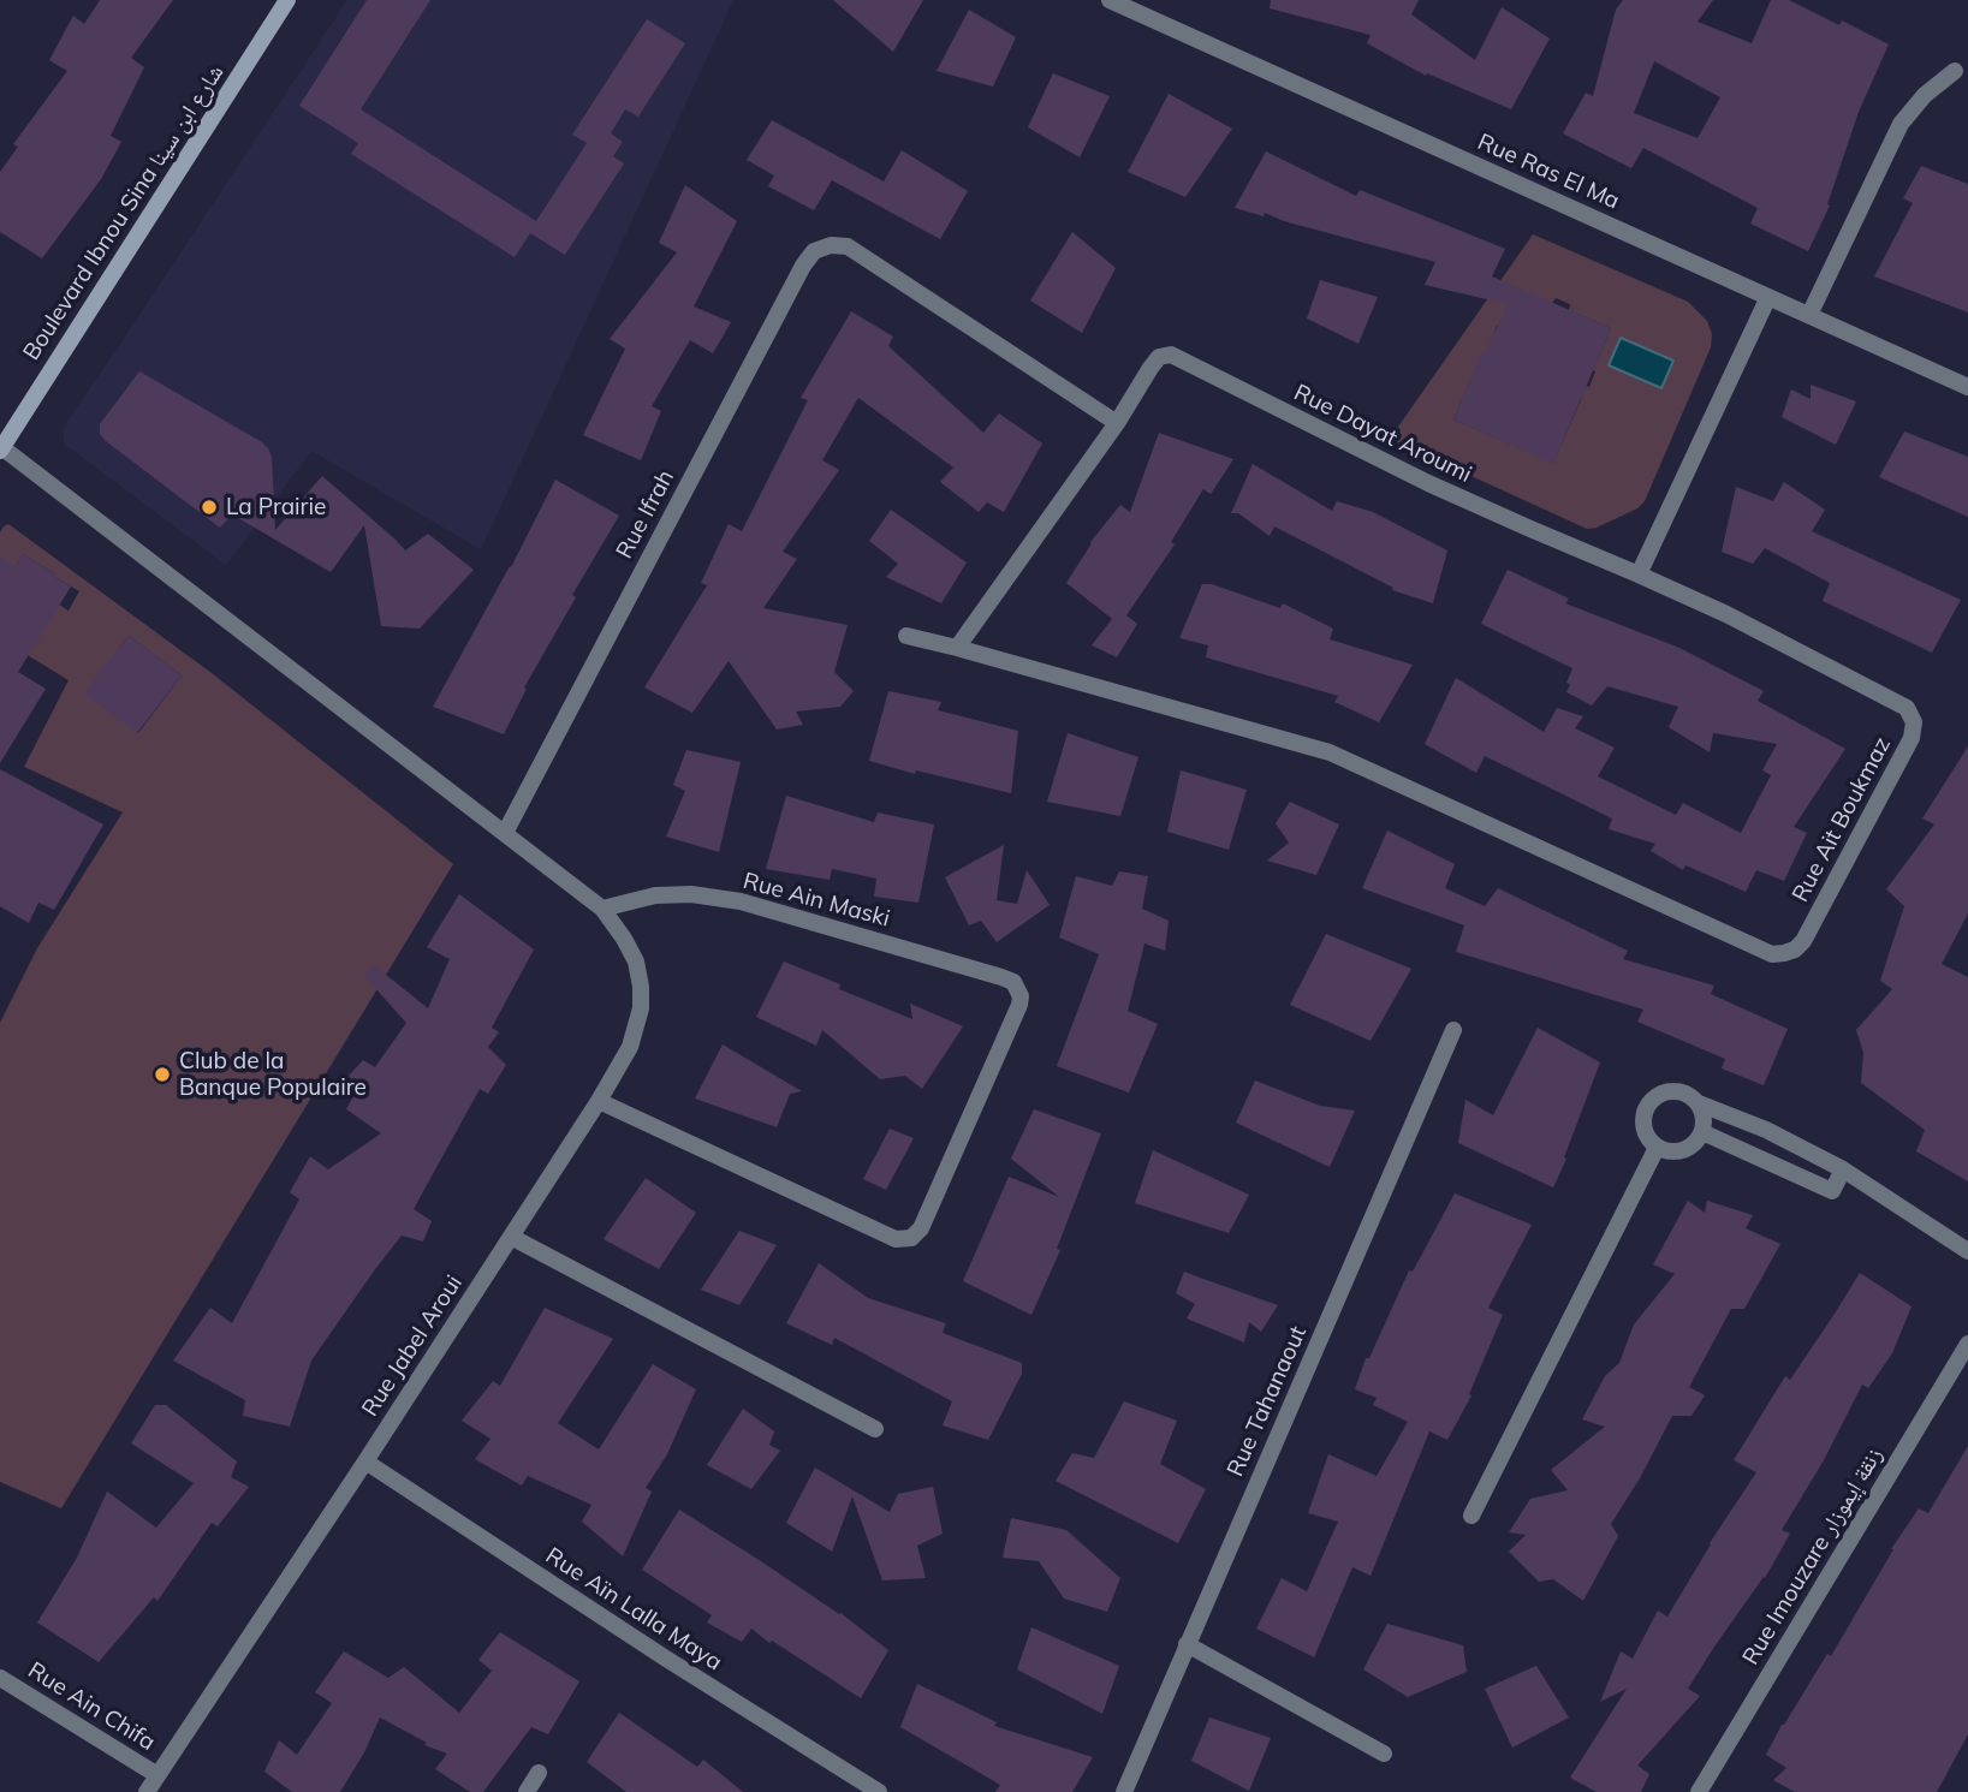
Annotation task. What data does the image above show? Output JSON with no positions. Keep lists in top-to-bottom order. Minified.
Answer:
{"streets":{"main road":["Boulevard Ibnou Sina شارع ابن سينا"],"street":["Rue Ras El Ma","Rue Dayat Aroumi","Rue Ifrah","Rue Ait Boukmaz","Rue Ain Maski","Rue Jabel Aroui","Rue Tahanaout","Rue Imouzare زنقة إيموزار","Rue Aïn Lalla Maya","Rue Ain Chifa"]},"crossings":[["Boulevard Ibnou Sina شارع ابن سينا","Rue Jabel Aroui"],["Rue Dayat Aroumi","Rue Ifrah"],["Rue Dayat Aroumi","Rue Ait Boukmaz"],["Rue Ifrah","Rue Jabel Aroui"],["Rue Ain Maski","Rue Jabel Aroui"],["Rue Jabel Aroui","Rue Aïn Lalla Maya"],["Rue Jabel Aroui","Rue Ain Chifa"]],"places":["La Prairie","Club de la Banque Populaire"]}
